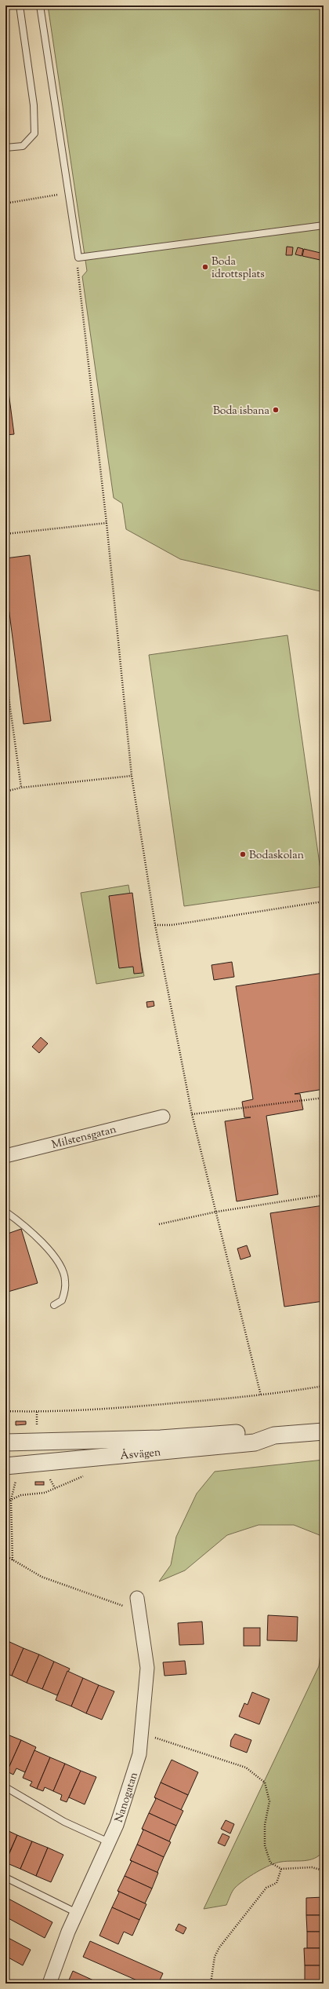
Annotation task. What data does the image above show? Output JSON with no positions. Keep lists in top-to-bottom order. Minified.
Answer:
{"streets":{"street":["Milstensgatan","Åsvägen","Nanogatan"]},"places":["Boda idrottsplats","Boda isbana","Bodaskolan"]}
